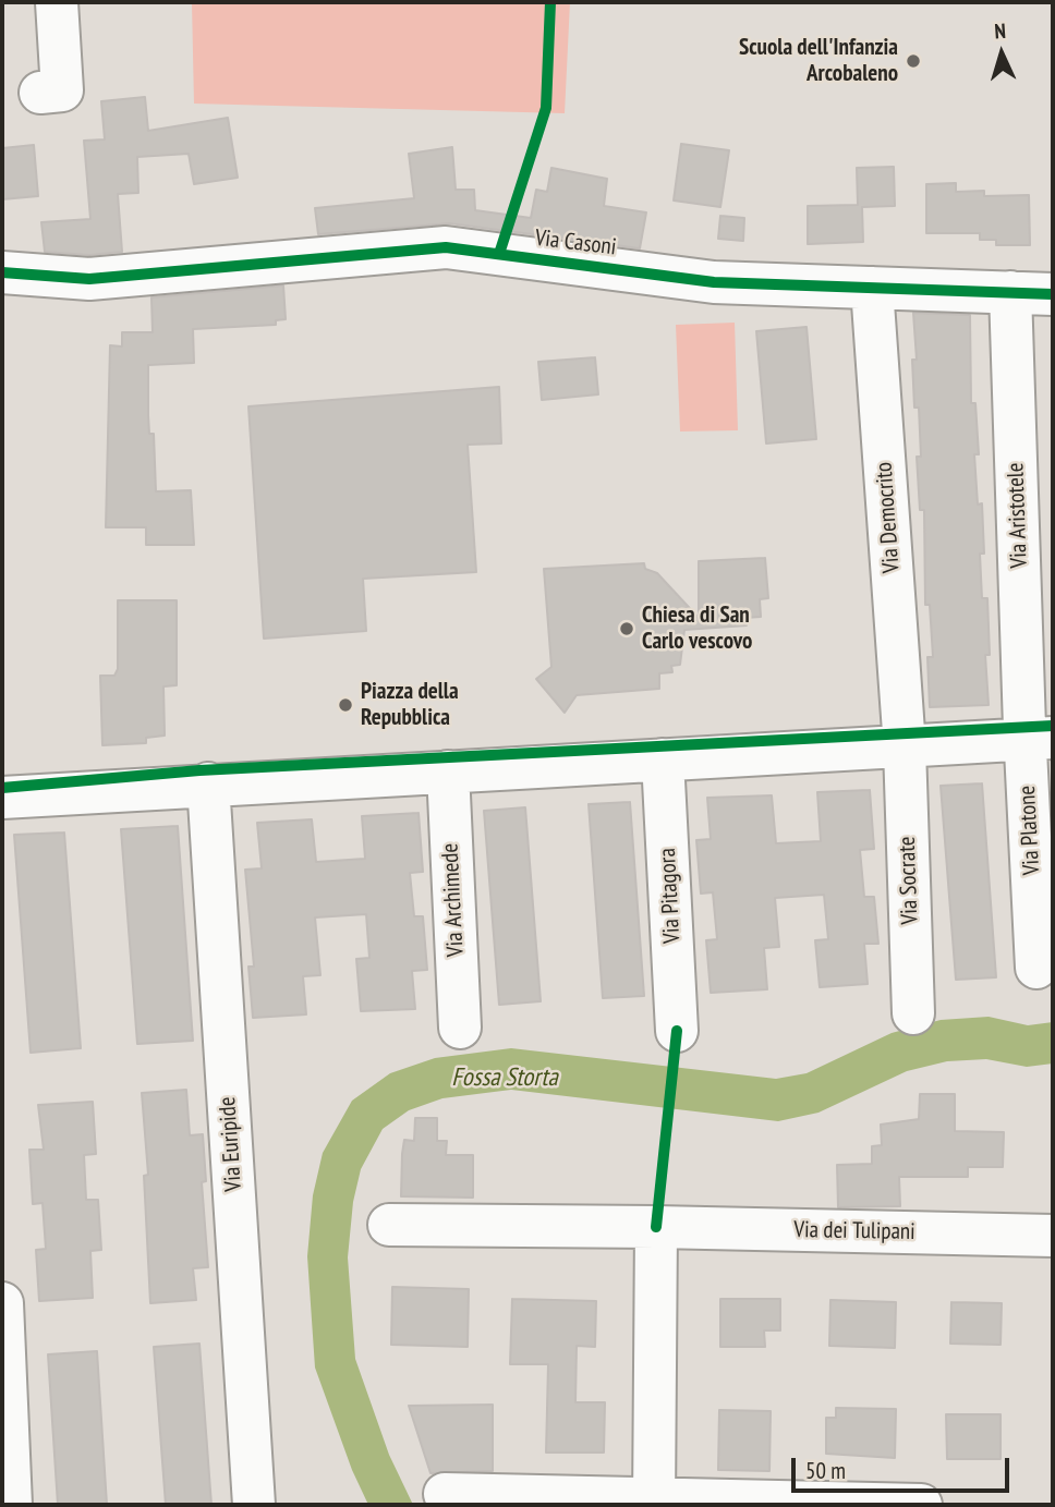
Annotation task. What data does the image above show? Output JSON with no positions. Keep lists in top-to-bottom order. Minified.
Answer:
{"streets":{"street":["Via Casoni","Via Aristotele","Via Democrito","Via Platone","Via Socrate","Via Pitagora","Via Archimede","Via Euripide","Via dei Tulipani"]},"crossings":[["Via Casoni","Via Aristotele"],["Via Casoni","Via Democrito"],["Via Aristotele","Via Platone"],["Via Democrito","Via Socrate"]],"water":["Fossa Storta"],"places":["Scuola dell'Infanzia Arcobaleno","Chiesa di San Carlo vescovo","Piazza della Repubblica"],"scale_bar":"50 m","north":"top"}
